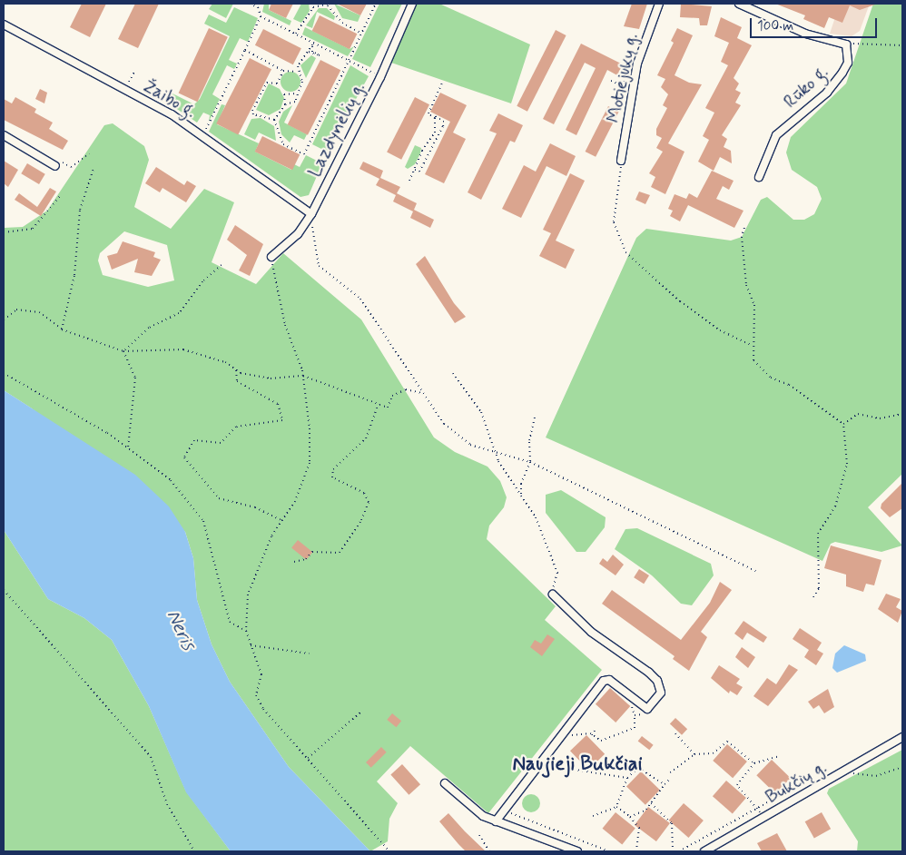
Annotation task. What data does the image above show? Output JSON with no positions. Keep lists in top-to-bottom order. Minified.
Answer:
{"streets":{"street":["Motiejukų g.","Rūko g.","Žaibo g.","Lazdynėlių g.","Bukčių g."]},"crossings":[["Žaibo g.","Lazdynėlių g."]],"districts":["Naujieji Bukčiai"],"water":["Neris"],"scale_bar":"100 m"}
